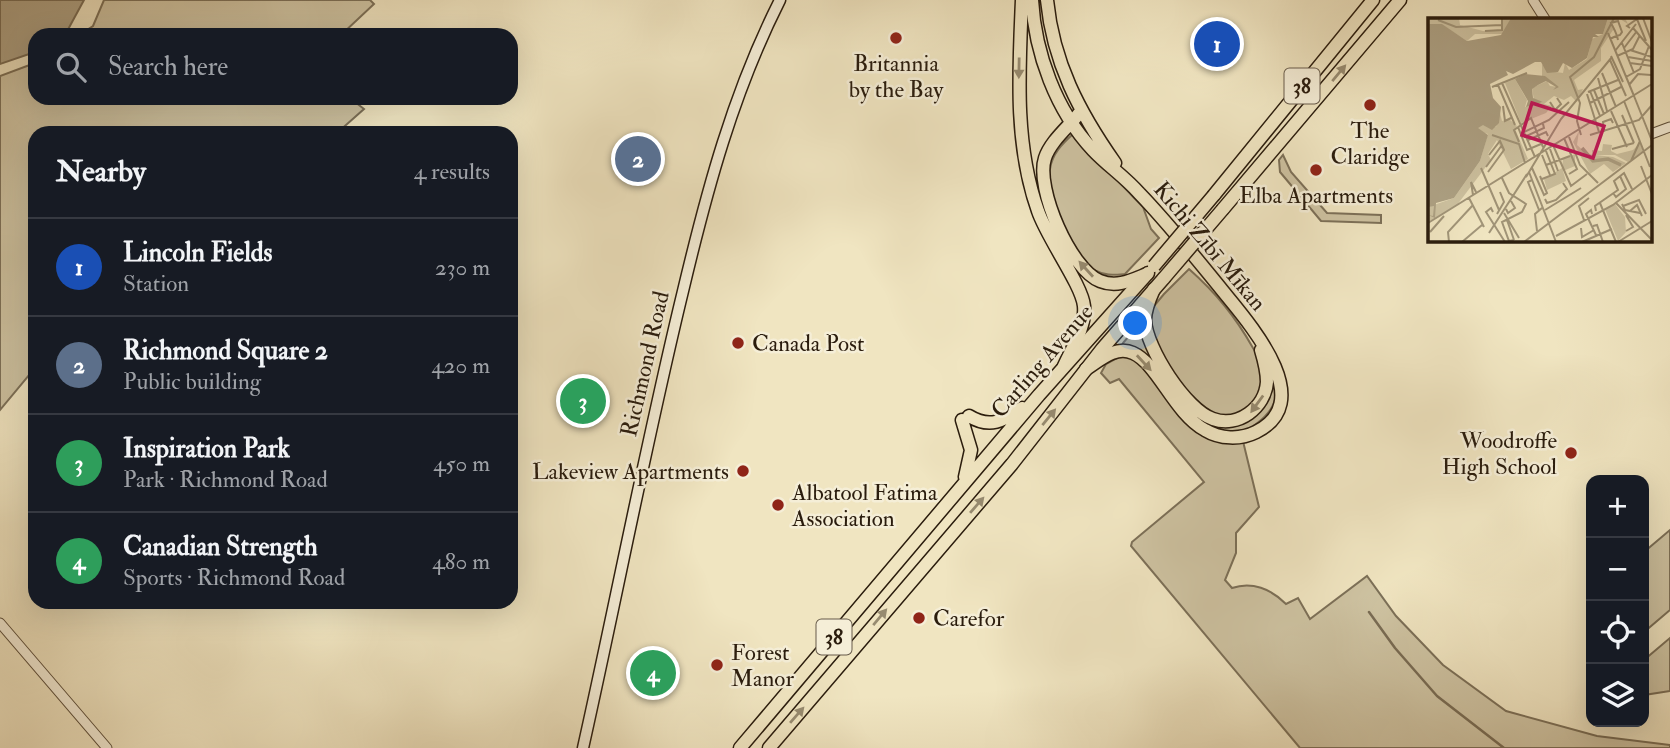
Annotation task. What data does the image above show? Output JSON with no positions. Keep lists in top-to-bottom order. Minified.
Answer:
{"streets":{"main road":["38","Kichi Zībī Mīkan","Carling Avenue","Richmond Road"]},"crossings":[["Kichi Zībī Mīkan","Carling Avenue"]],"places":["Britannia by the Bay","The Claridge","Elba Apartments","Canada Post","Woodroffe High School","Lakeview Apartments","Albatool Fatima Association","Carefor","Forest Manor"],"page":{"pins":["1","2","3","4"],"search":"Search here","heading":["Nearby","4 results"],"list":[{"mark":"1","name":"Lincoln Fields","note":"Station","value":"230 m"},{"mark":"2","name":"Richmond Square 2","note":"Public building","value":"420 m"},{"mark":"3","name":"Inspiration Park","note":"Park · Richmond Road","value":"450 m"},{"mark":"4","name":"Canadian Strength","note":"Sports · Richmond Road","value":"480 m"}],"map_buttons":["+","−"]}}
